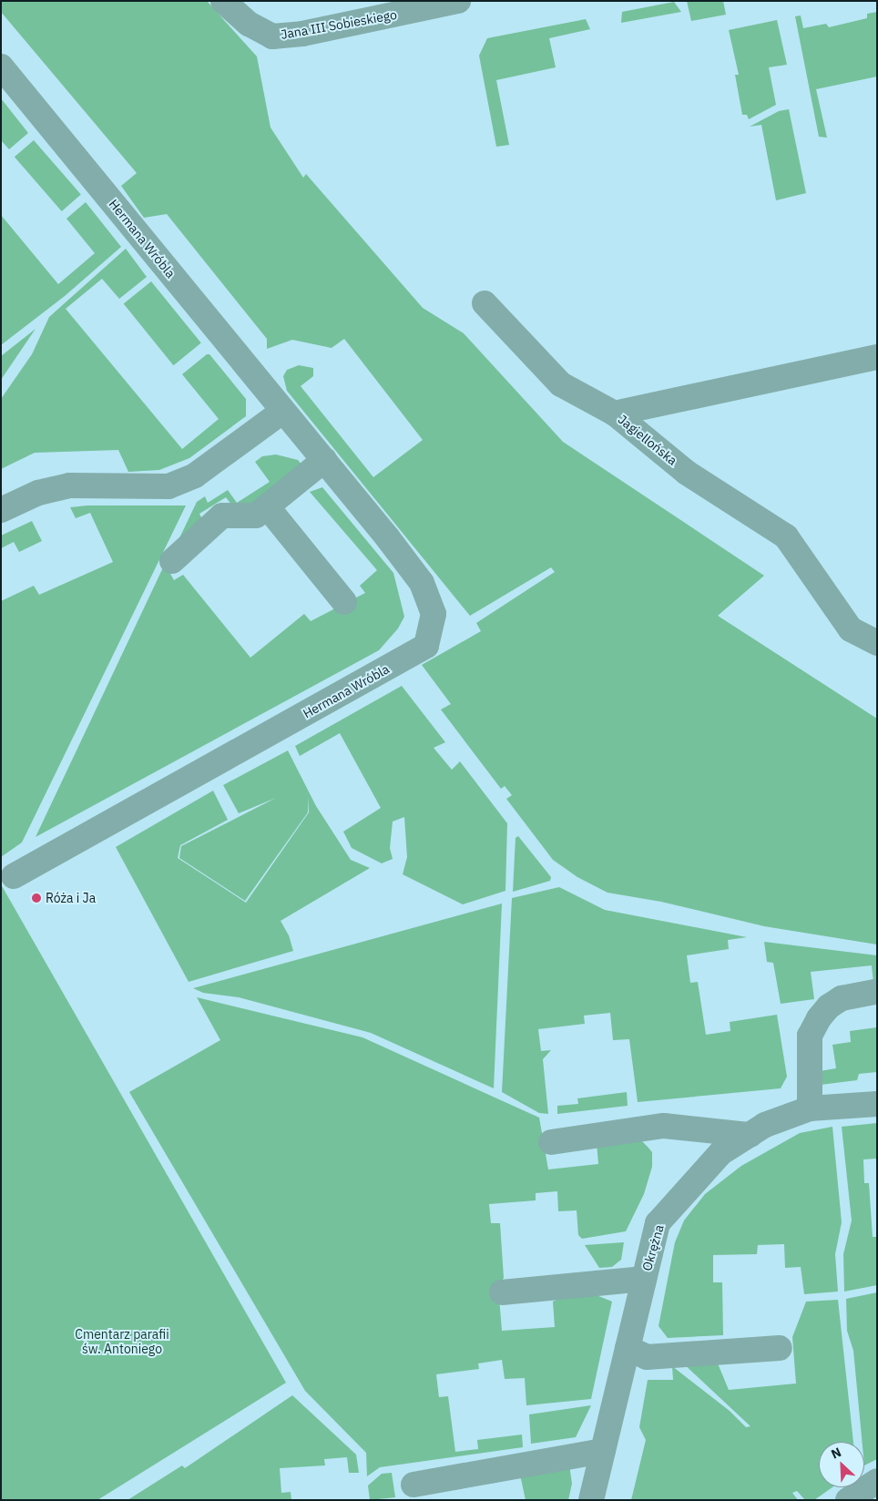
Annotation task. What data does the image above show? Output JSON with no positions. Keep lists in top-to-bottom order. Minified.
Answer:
{"streets":{"street":["Jana III Sobieskiego","Hermana Wróbla","Jagiellońska","Okrężna"]},"parks":["Cmentarz parafii św. Antoniego"],"places":["Róża i Ja"],"north":"top left"}
